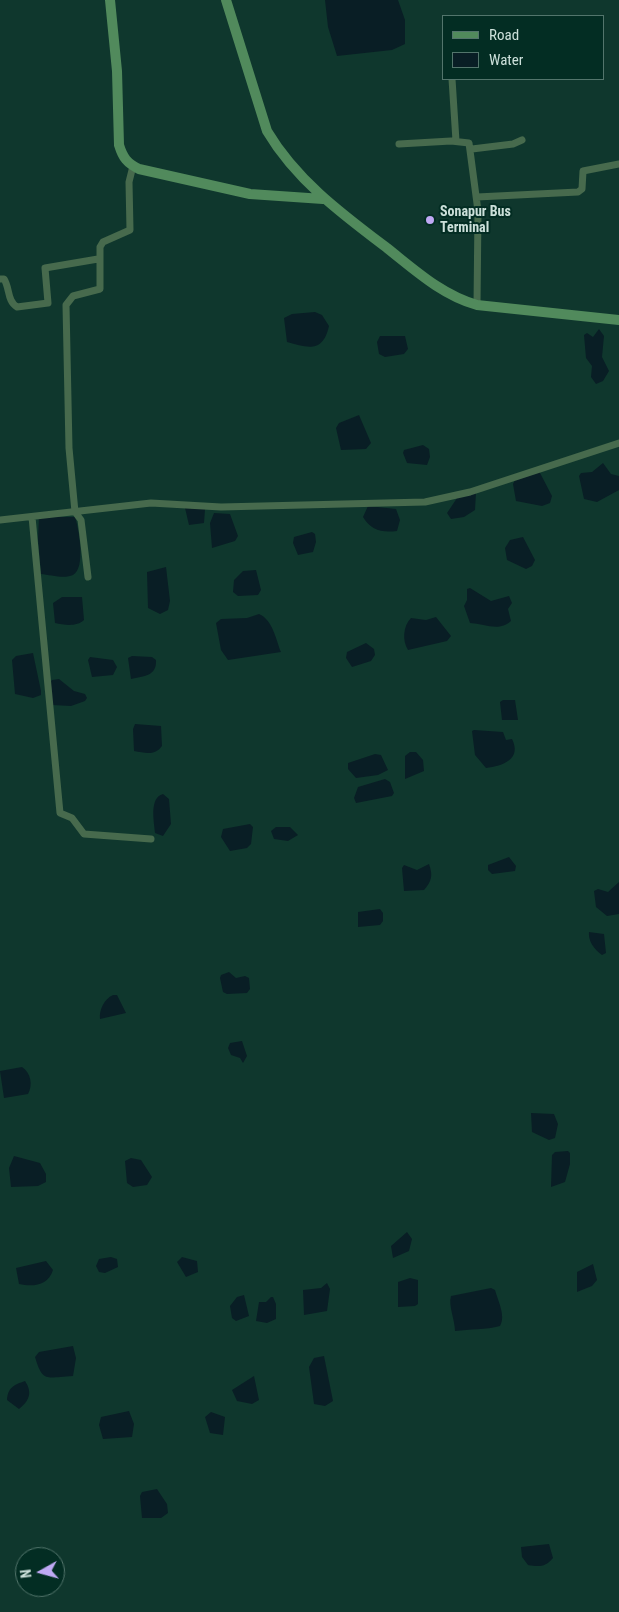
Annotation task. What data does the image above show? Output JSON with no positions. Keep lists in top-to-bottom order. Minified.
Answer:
{"places":["Sonapur Bus Terminal"],"legend":["Road","Water"],"north":"left"}
